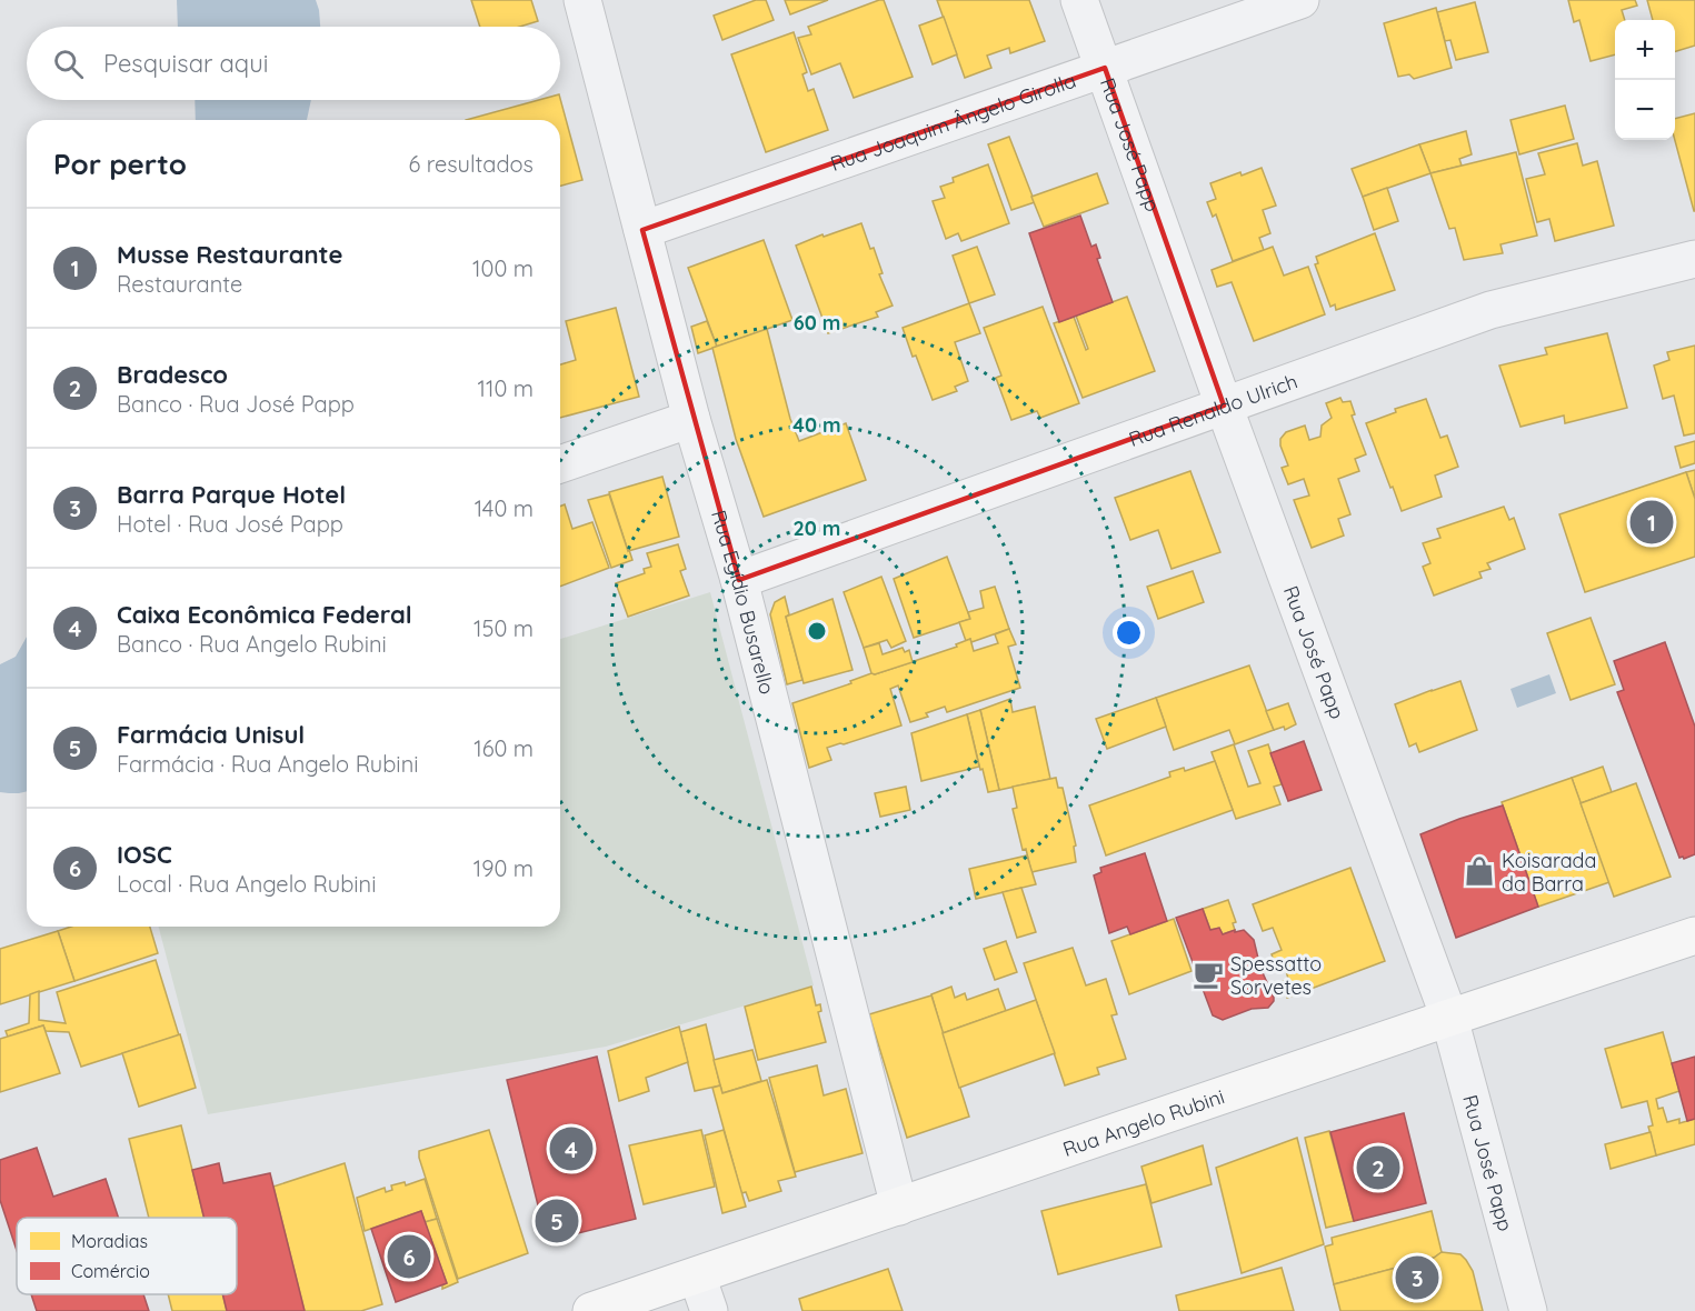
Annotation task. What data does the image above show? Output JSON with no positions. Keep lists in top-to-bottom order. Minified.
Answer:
{"streets":{"main road":["Rua Angelo Rubini"],"street":["Rua Joaquim Ângelo Girolla","Rua José Papp","Rua Renaldo Ulrich","Rua Egídio Busarello"]},"crossings":[["Rua Joaquim Ângelo Girolla","Rua José Papp"],["Rua Joaquim Ângelo Girolla","Rua Egídio Busarello"],["Rua José Papp","Rua Renaldo Ulrich"],["Rua José Papp","Rua Angelo Rubini"],["Rua Renaldo Ulrich","Rua Egídio Busarello"],["Rua Egídio Busarello","Rua Angelo Rubini"]],"places":{"shop":["Koisarada da Barra"],"cafe":["Spessatto Sorvetes"]},"legend":["Moradias","Comércio"],"page":{"map_buttons":["+","−"],"search":"Pesquisar aqui","heading":["Por perto","6 resultados"],"list":[{"mark":"1","name":"Musse Restaurante","note":"Restaurante","value":"100 m"},{"mark":"2","name":"Bradesco","note":"Banco · Rua José Papp","value":"110 m"},{"mark":"3","name":"Barra Parque Hotel","note":"Hotel · Rua José Papp","value":"140 m"},{"mark":"4","name":"Caixa Econômica Federal","note":"Banco · Rua Angelo Rubini","value":"150 m"},{"mark":"5","name":"Farmácia Unisul","note":"Farmácia · Rua Angelo Rubini","value":"160 m"},{"mark":"6","name":"IOSC","note":"Local · Rua Angelo Rubini","value":"190 m"}],"pins":["1","4","2","5","6","3"]},"rings":["60 m","40 m","20 m"]}
